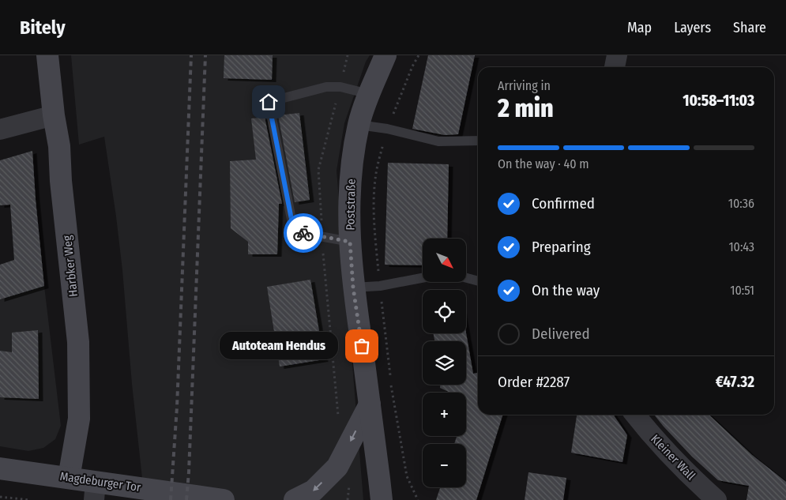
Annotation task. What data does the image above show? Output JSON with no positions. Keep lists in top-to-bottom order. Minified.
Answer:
{"streets":{"main road":["Poststraße","Harbker Weg","Magdeburger Tor"],"street":["Kleiner Wall"]},"crossings":[["Harbker Weg","Magdeburger Tor"]],"places":["Autoteam Hendus"],"north":"bottom right","page":{"header":"Bitely","nav":["Map","Layers","Share"],"heading":["2 min","Arriving in","10:58–11:03"],"panel":["Order #2287","€47.32"],"bar":"On the way · 40 m","list":[["Confirmed","10:36"],["Preparing","10:43"],["On the way","10:51"],"Delivered"],"map_buttons":["+","−"],"bubble":"Autoteam Hendus"}}
